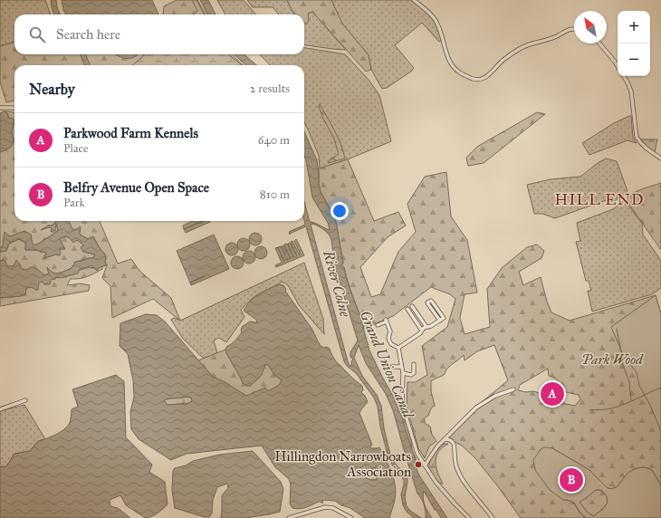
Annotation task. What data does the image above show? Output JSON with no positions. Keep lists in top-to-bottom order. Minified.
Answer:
{"districts":["HILL END"],"water":["River Colne","Grand Union Canal"],"parks":["Park Wood"],"places":["Hillingdon Narrowboats Association"],"north":"top left","page":{"map_buttons":["+","−"],"search":"Search here","heading":["Nearby","2 results"],"list":[{"mark":"A","name":"Parkwood Farm Kennels","note":"Place","value":"640 m"},{"mark":"B","name":"Belfry Avenue Open Space","note":"Park","value":"810 m"}],"pins":["A","B"]}}
